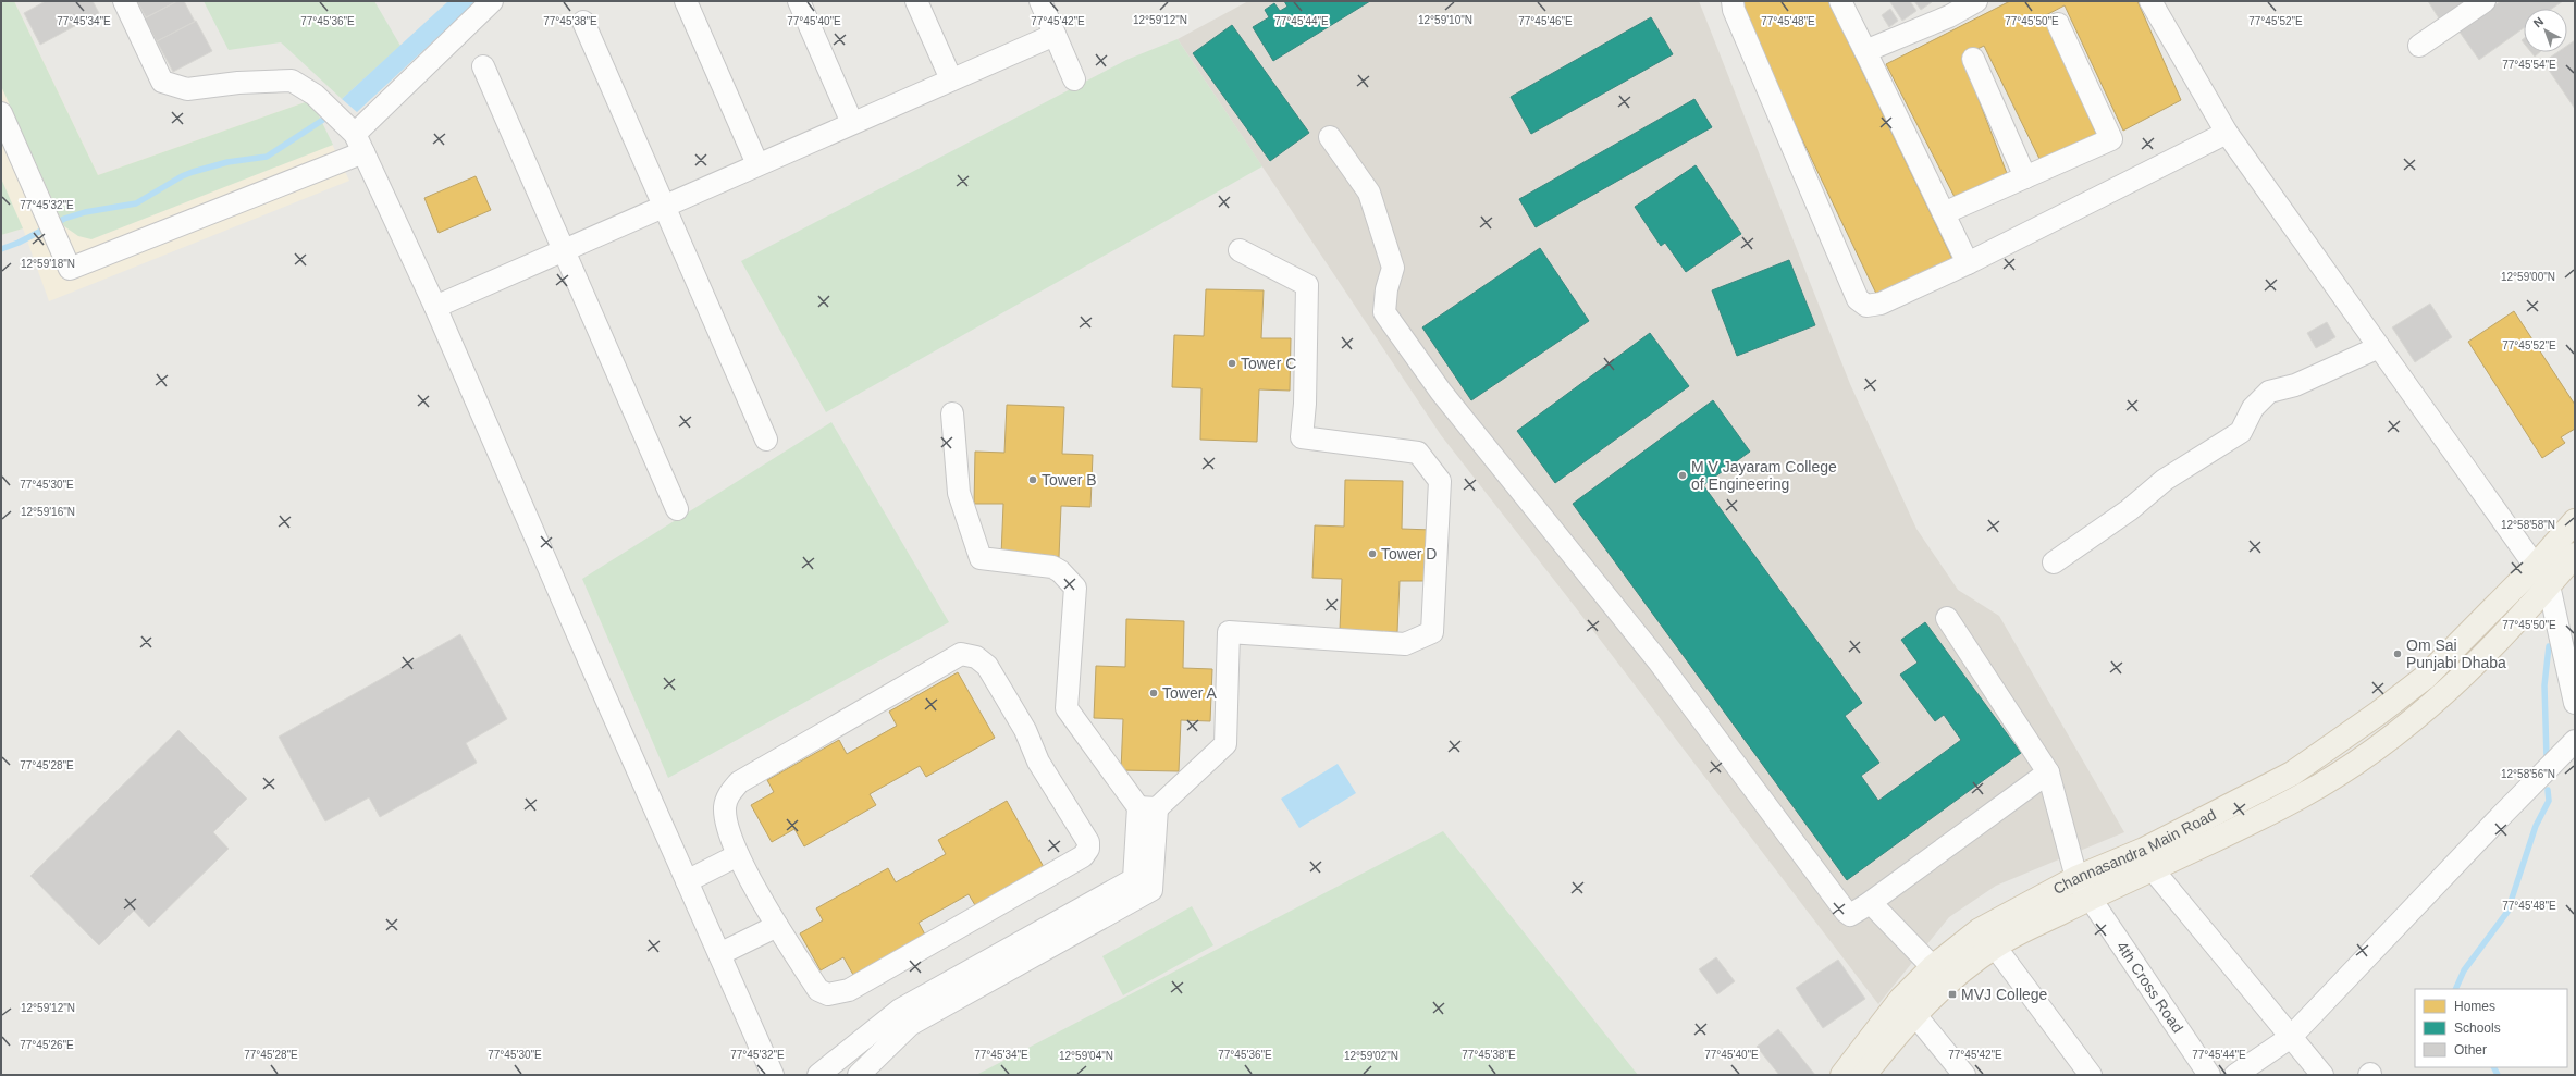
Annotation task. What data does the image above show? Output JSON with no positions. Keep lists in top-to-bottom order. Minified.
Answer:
{"streets":{"main road":["Channasandra Main Road"],"street":["4th Cross Road"]},"crossings":[["Channasandra Main Road","4th Cross Road"]],"places":{"other":["Tower C","M V Jayaram College of Engineering","Tower B","Tower D","Om Sai Punjabi Dhaba","Tower A"],"transit":["MVJ College"]},"legend":["Homes","Schools","Other"],"north":"top left","coordinates":["12°59'12\"N","12°59'10\"N","77°45'36\"E","77°45'34\"E","77°45'38\"E","77°45'40\"E","77°45'42\"E","77°45'44\"E","77°45'46\"E","77°45'48\"E","77°45'50\"E","77°45'52\"E","77°45'54\"E","77°45'32\"E","12°59'18\"N","12°59'00\"N","77°45'30\"E","12°59'16\"N","12°58'58\"N","77°45'28\"E","12°58'56\"N","77°45'26\"E","12°59'04\"N","12°59'02\"N"]}
